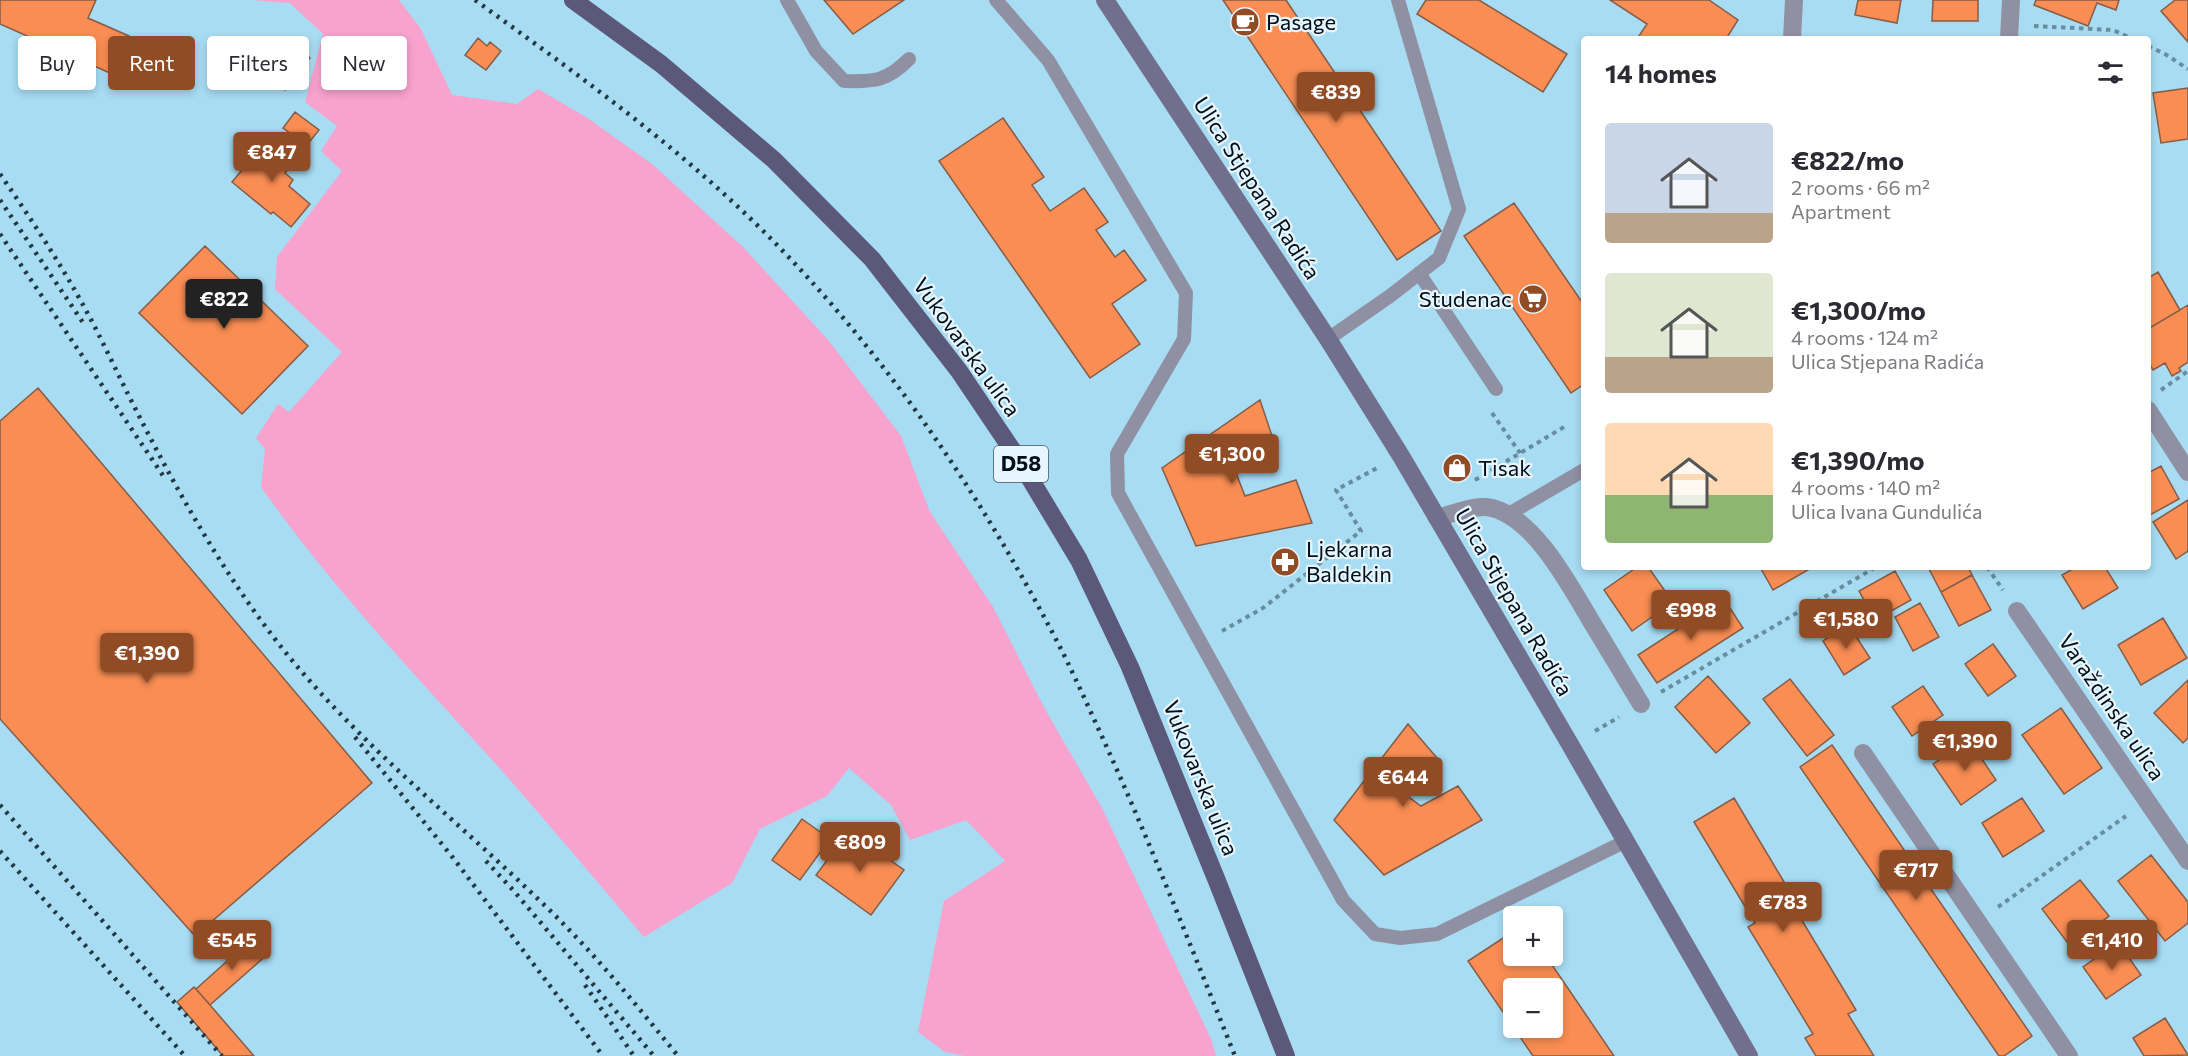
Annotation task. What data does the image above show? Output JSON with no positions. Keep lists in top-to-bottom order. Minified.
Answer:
{"streets":{"main road":["Ulica Stjepana Radića","Vukovarska ulica","D58"],"street":["Varaždinska ulica"]},"places":{"cafe":["Pasage"],"supermarket":["Studenac"],"shop":["Tisak"],"pharmacy":["Ljekarna Baldekin"]},"page":{"chip":["Buy","Rent","Filters","New"],"heading":"14 homes","price":["€839","€847","€822","€1,300","€998","€1,580","€1,390","€1,390","€644","€809","€717","€783","€545","€1,410"],"list":[{"name":"€822/mo","note":"2 rooms · 66 m² · Apartment"},{"name":"€1,300/mo","note":"4 rooms · 124 m² · Ulica Stjepana Radića"},{"name":"€1,390/mo","note":"4 rooms · 140 m² · Ulica Ivana Gundulića"}],"map_buttons":["+","−"]}}
